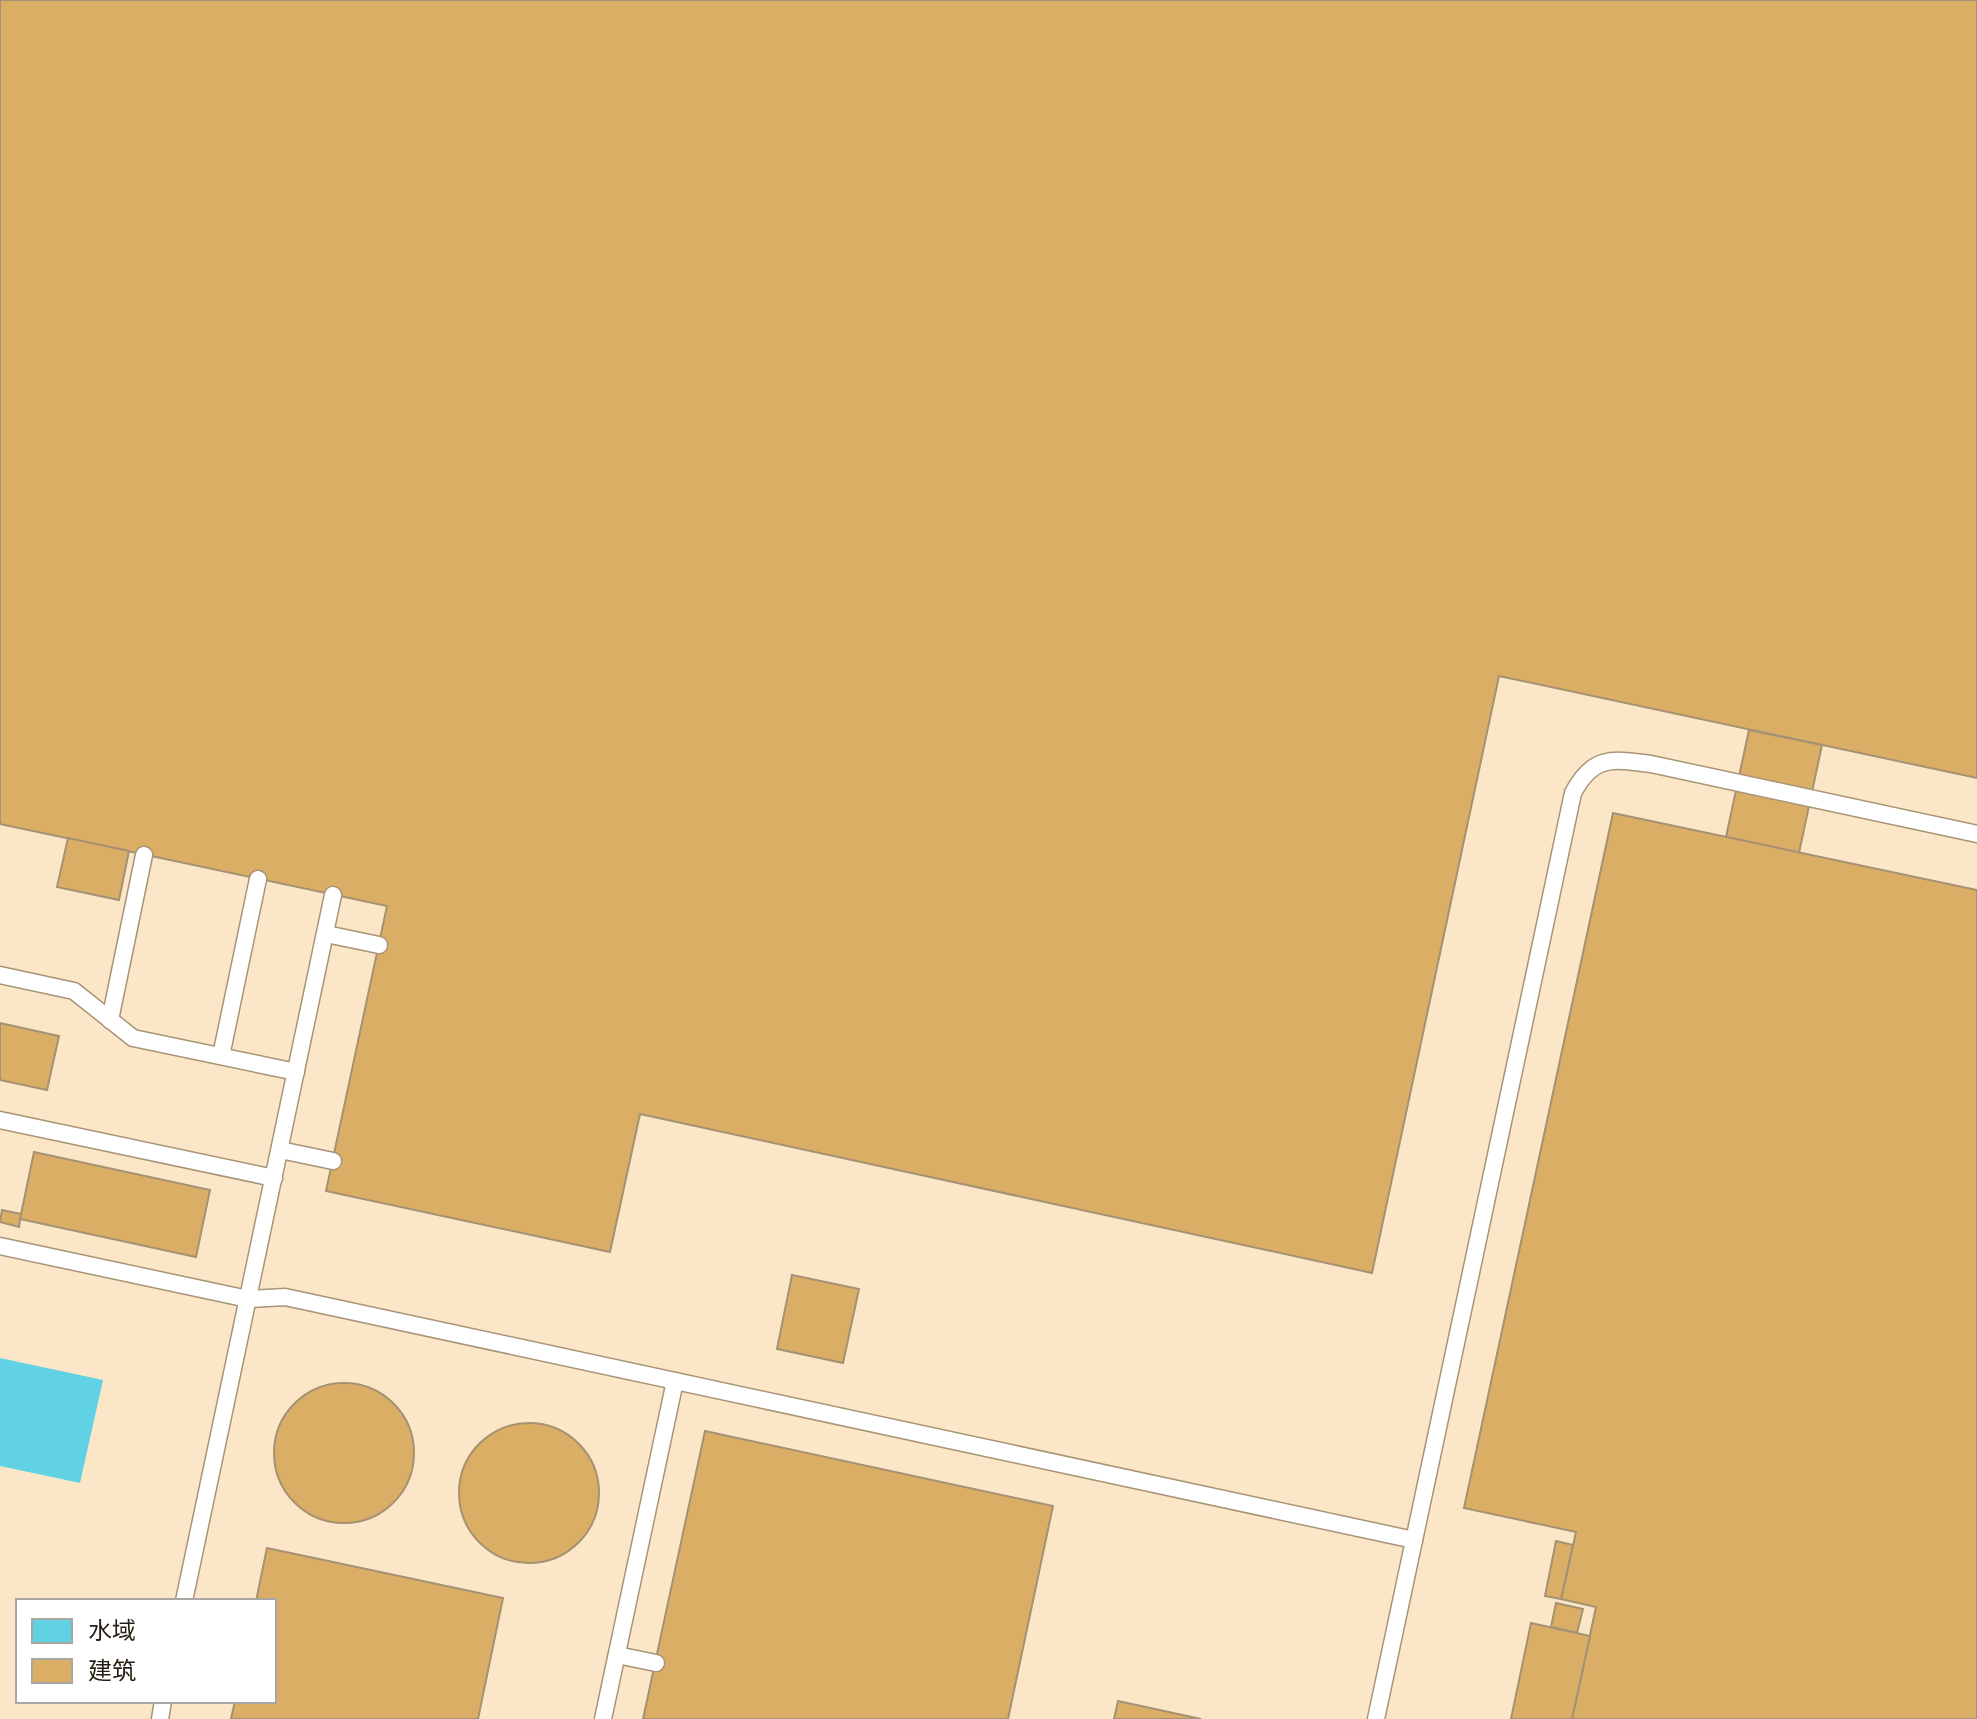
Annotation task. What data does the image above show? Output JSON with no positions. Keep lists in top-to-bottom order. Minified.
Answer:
{"legend":["水域","建筑"]}
